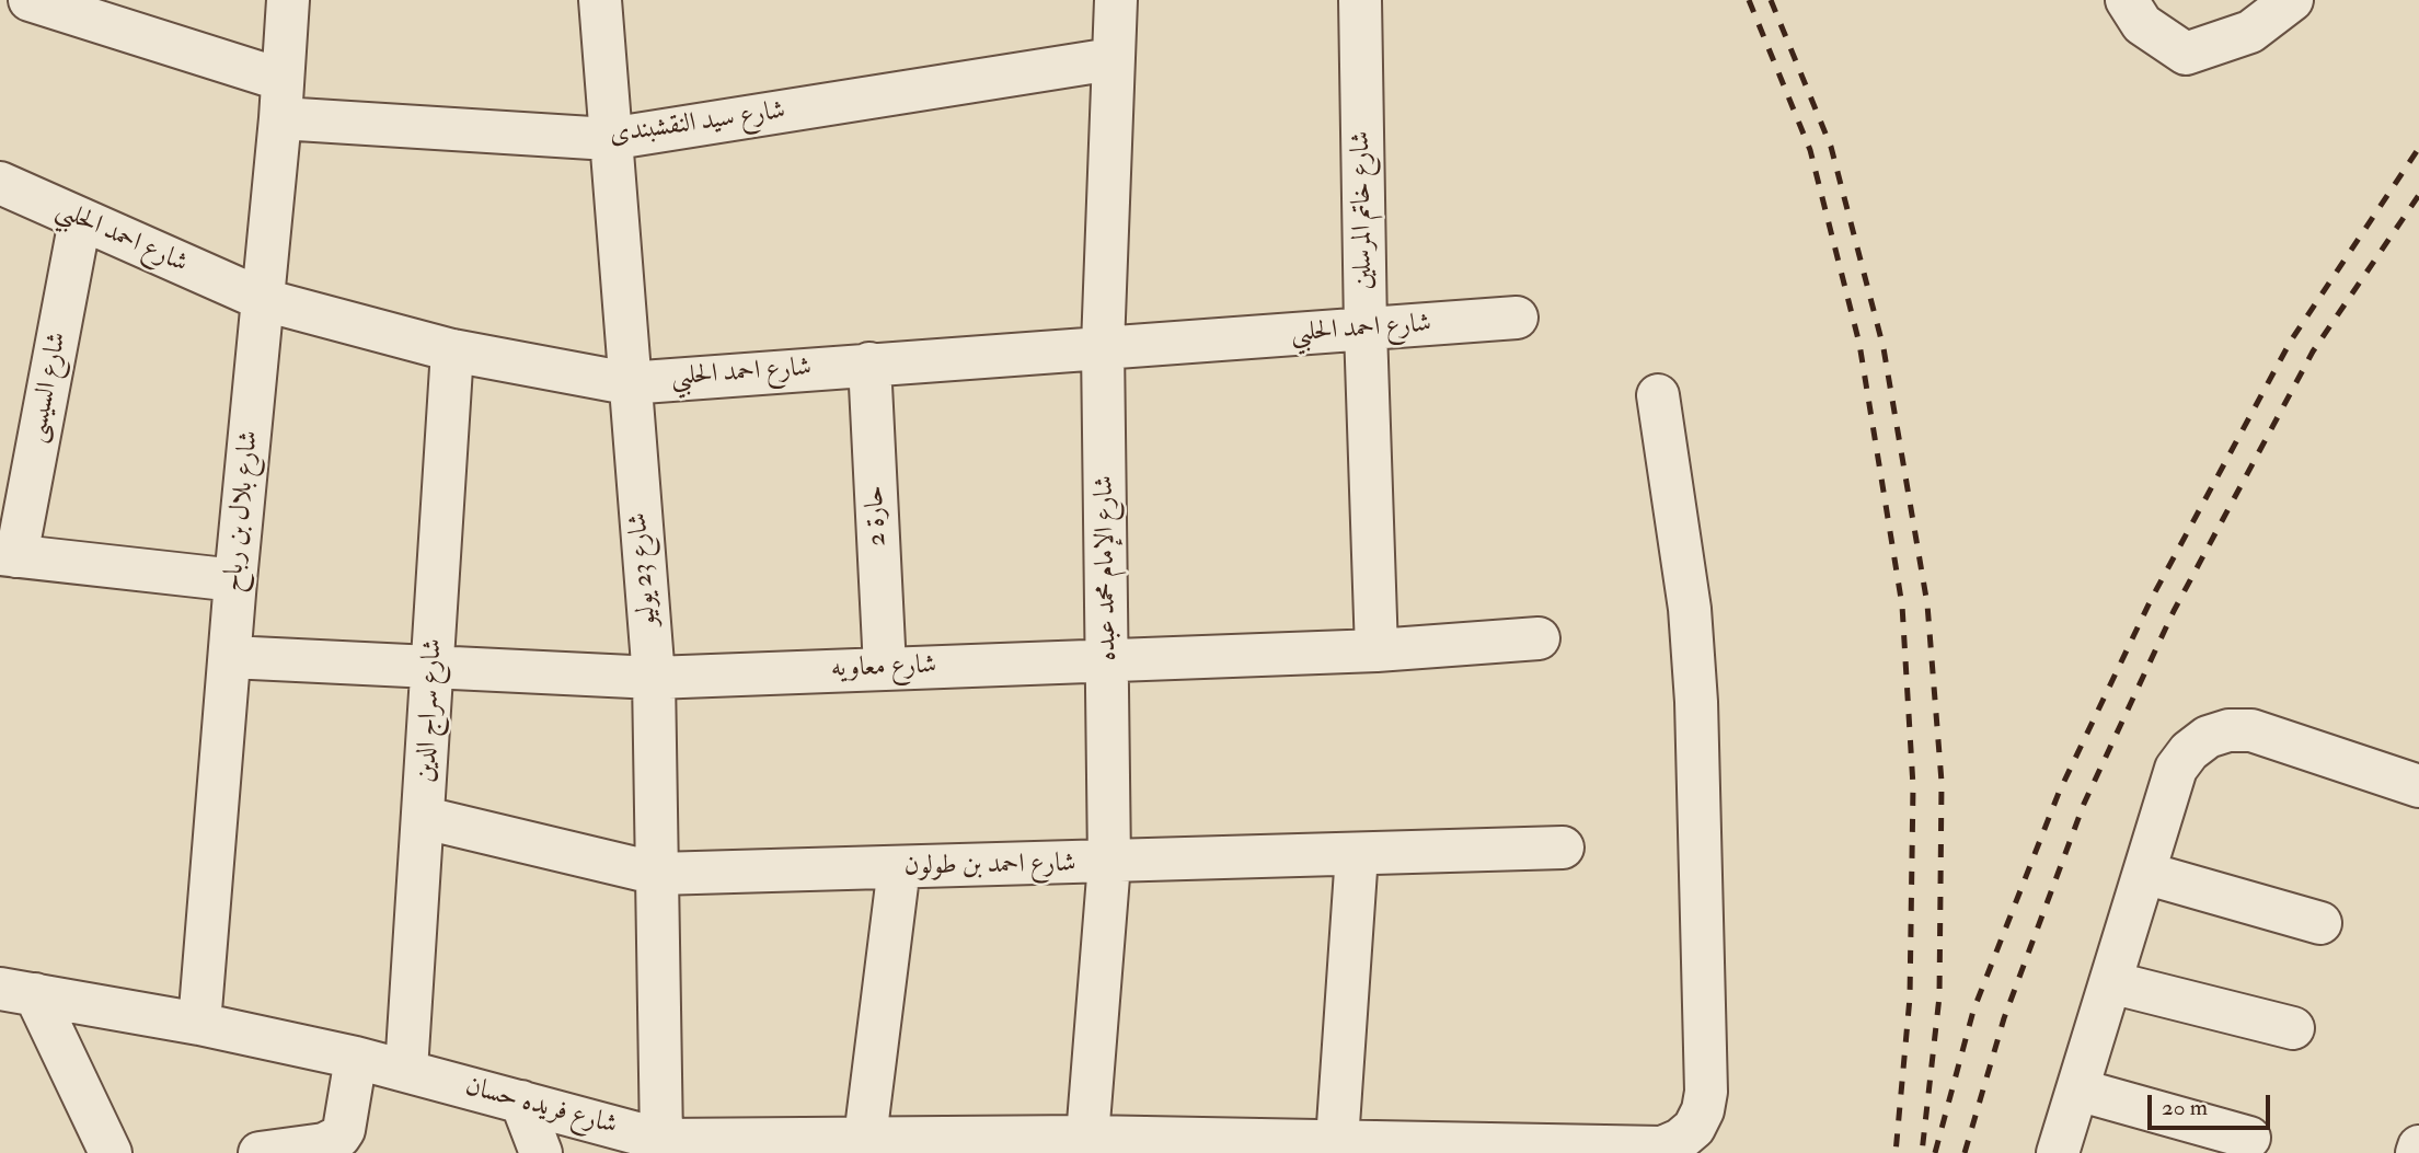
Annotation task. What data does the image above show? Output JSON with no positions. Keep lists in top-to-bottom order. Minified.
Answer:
{"streets":{"street":["شارع سيد النقشبندى","شارع خاتم المرسلين","شارع احمد الحلبي","شارع السيسى","شارع بلال بن رباح","حارة 2","شارع الإمام محمد عبده","شارع 23 يوليو","شارع معاويه","شارع سراج الدين","شارع احمد بن طولون","شارع فريده حسان"]},"crossings":[["شارع سيد النقشبندى","شارع بلال بن رباح"],["شارع سيد النقشبندى","شارع الإمام محمد عبده"],["شارع سيد النقشبندى","شارع 23 يوليو"],["شارع خاتم المرسلين","شارع احمد الحلبي"],["شارع خاتم المرسلين","شارع معاويه"],["شارع احمد الحلبي","شارع السيسى"],["شارع احمد الحلبي","شارع بلال بن رباح"],["شارع احمد الحلبي","حارة 2"],["شارع احمد الحلبي","شارع الإمام محمد عبده"],["شارع احمد الحلبي","شارع 23 يوليو"],["شارع احمد الحلبي","شارع سراج الدين"],["شارع بلال بن رباح","شارع معاويه"],["شارع بلال بن رباح","شارع فريده حسان"],["حارة 2","شارع معاويه"],["شارع الإمام محمد عبده","شارع معاويه"],["شارع الإمام محمد عبده","شارع احمد بن طولون"],["شارع الإمام محمد عبده","شارع فريده حسان"],["شارع 23 يوليو","شارع معاويه"],["شارع 23 يوليو","شارع احمد بن طولون"],["شارع 23 يوليو","شارع فريده حسان"],["شارع معاويه","شارع سراج الدين"],["شارع سراج الدين","شارع احمد بن طولون"],["شارع سراج الدين","شارع فريده حسان"]],"scale_bar":"20 m"}
